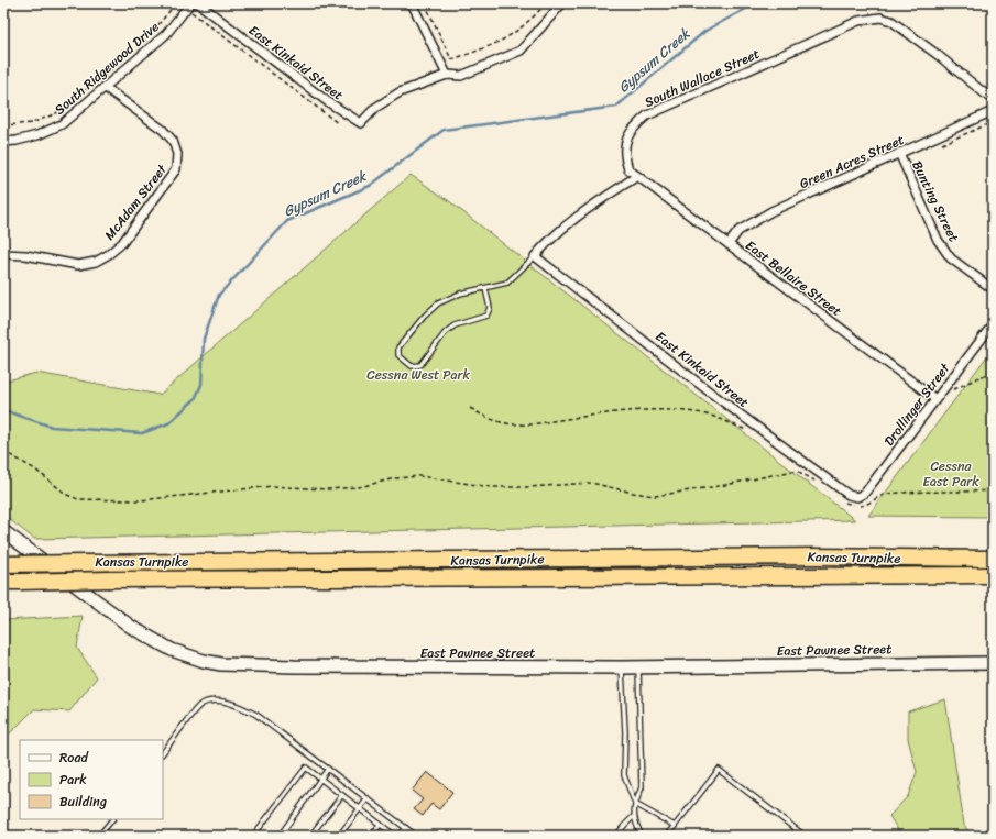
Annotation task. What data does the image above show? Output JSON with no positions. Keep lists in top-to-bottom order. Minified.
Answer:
{"streets":{"highway":["Kansas Turnpike"],"main road":["East Pawnee Street"],"street":["East Kinkaid Street","South Ridgewood Drive","South Wallace Street","Green Acres Street","Bunting Street","McAdam Street","East Bellaire Street","Drollinger Street"]},"crossings":[["East Kinkaid Street","Drollinger Street"],["South Ridgewood Drive","McAdam Street"],["South Wallace Street","East Bellaire Street"],["Green Acres Street","Bunting Street"],["Green Acres Street","East Bellaire Street"],["East Bellaire Street","Drollinger Street"]],"water":["Gypsum Creek"],"parks":["Cessna West Park","Cessna East Park"],"legend":["Road","Park","Building"]}
